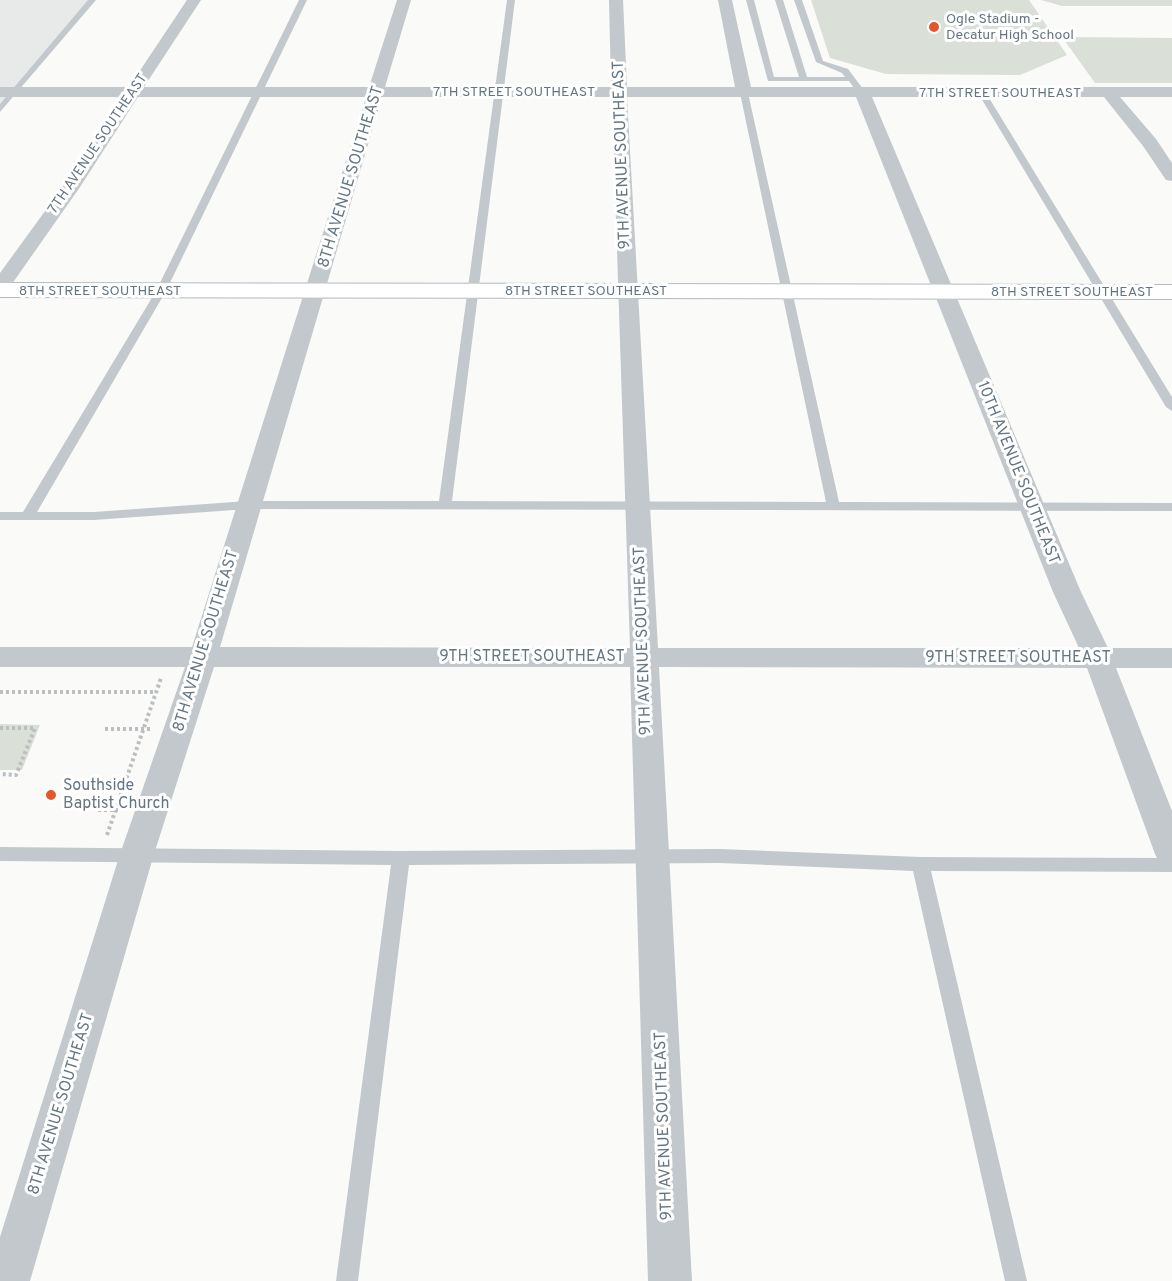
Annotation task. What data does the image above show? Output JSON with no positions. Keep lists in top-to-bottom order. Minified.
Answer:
{"streets":{"street":["7TH STREET SOUTHEAST","7TH AVENUE SOUTHEAST","9TH AVENUE SOUTHEAST","8TH AVENUE SOUTHEAST","8TH STREET SOUTHEAST","10TH AVENUE SOUTHEAST","9TH STREET SOUTHEAST"]},"crossings":[["7TH STREET SOUTHEAST","7TH AVENUE SOUTHEAST"],["7TH STREET SOUTHEAST","9TH AVENUE SOUTHEAST"],["7TH STREET SOUTHEAST","8TH AVENUE SOUTHEAST"],["7TH STREET SOUTHEAST","10TH AVENUE SOUTHEAST"],["7TH AVENUE SOUTHEAST","8TH STREET SOUTHEAST"],["9TH AVENUE SOUTHEAST","8TH STREET SOUTHEAST"],["9TH AVENUE SOUTHEAST","9TH STREET SOUTHEAST"],["8TH AVENUE SOUTHEAST","8TH STREET SOUTHEAST"],["8TH AVENUE SOUTHEAST","9TH STREET SOUTHEAST"],["8TH STREET SOUTHEAST","10TH AVENUE SOUTHEAST"],["10TH AVENUE SOUTHEAST","9TH STREET SOUTHEAST"]],"places":["Ogle Stadium - Decatur High School","Southside Baptist Church"]}
